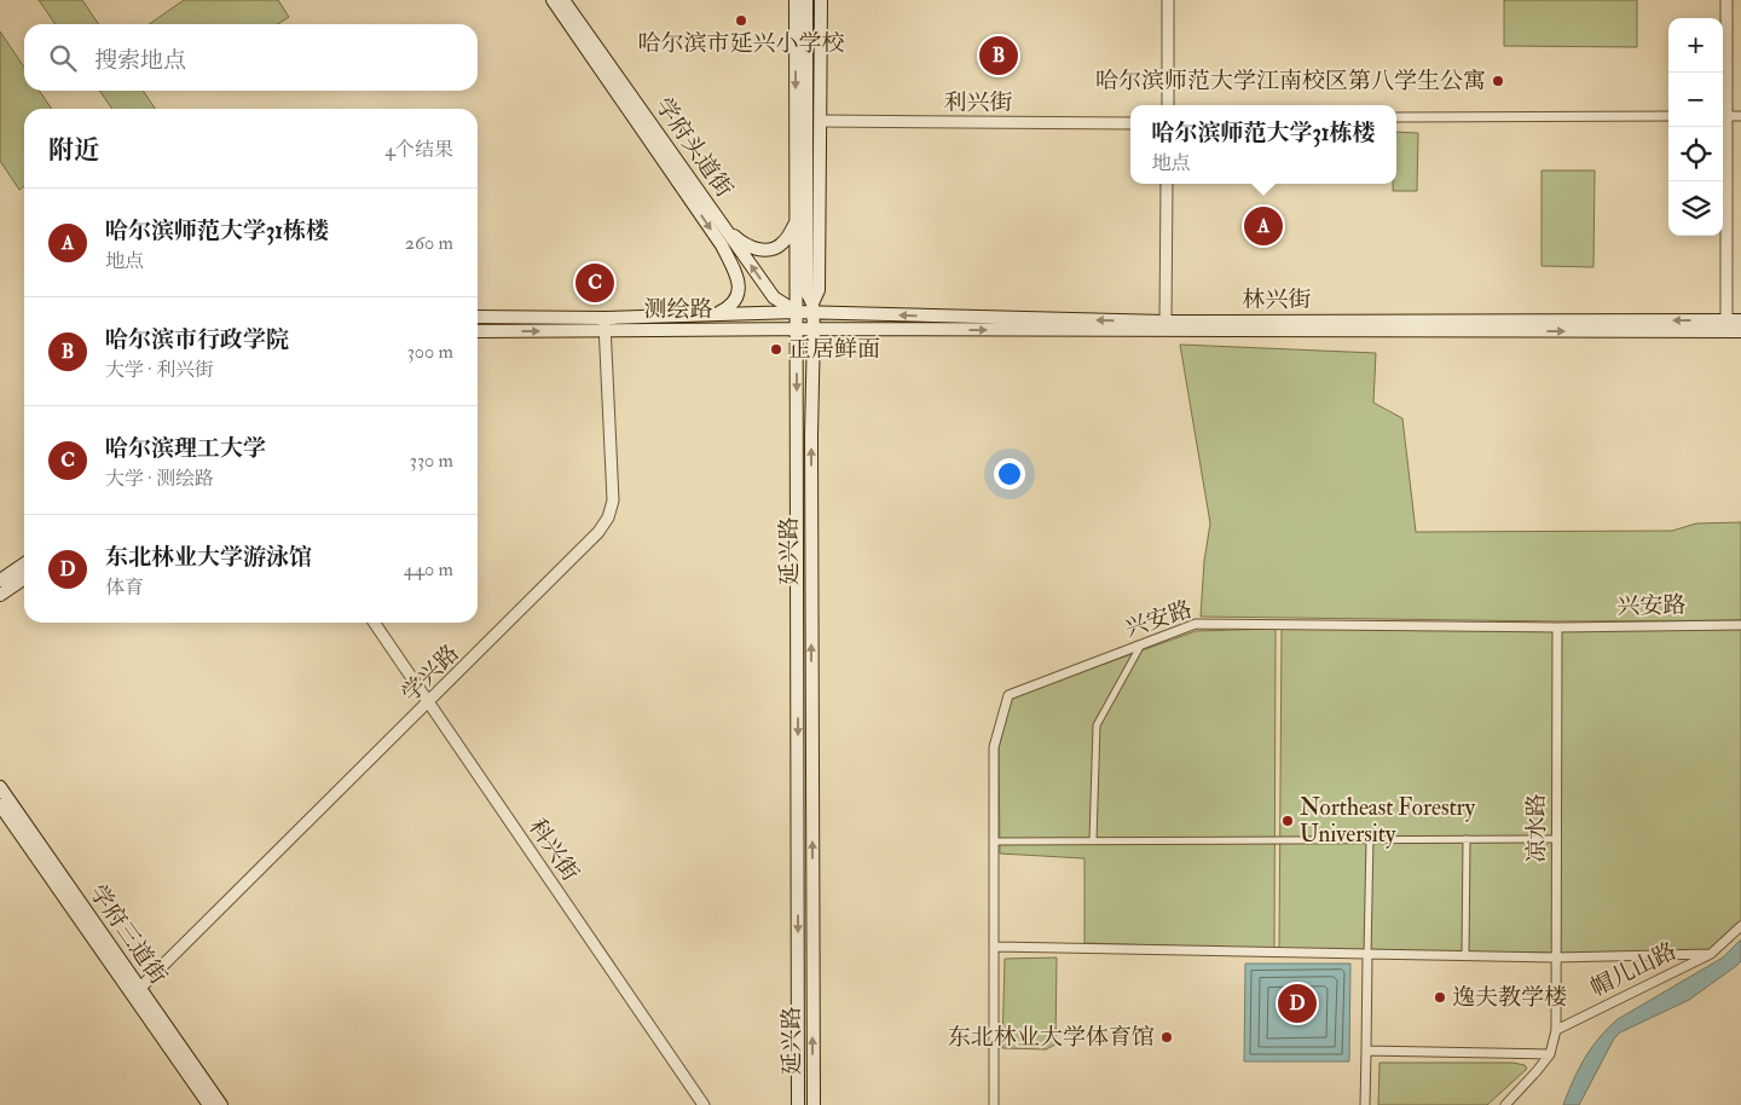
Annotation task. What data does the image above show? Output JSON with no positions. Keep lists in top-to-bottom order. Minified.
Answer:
{"streets":{"main road":["学府头道街","林兴街","测绘路","延兴路","学府三道街"],"street":["利兴街","兴安路","学兴路","凉水路","科兴街","帽儿山路"]},"crossings":[["利兴街","延兴路"],["学府头道街","测绘路"],["学府头道街","延兴路"],["林兴街","测绘路"],["林兴街","延兴路"],["测绘路","延兴路"],["测绘路","学兴路"],["兴安路","凉水路"],["学兴路","科兴街"],["学兴路","学府三道街"],["凉水路","帽儿山路"]],"places":["哈尔滨市延兴小学校","哈尔滨师范大学江南校区第八学生公寓","正居鲜面","Northeast Forestry University","逸夫教学楼","东北林业大学体育馆"],"page":{"map_buttons":["+","−"],"search":"搜索地点","pins":["B","A","C","D"],"popup":["哈尔滨师范大学31栋楼","地点"],"heading":["附近","4个结果"],"list":[{"mark":"A","name":"哈尔滨师范大学31栋楼","note":"地点","value":"260 m"},{"mark":"B","name":"哈尔滨市行政学院","note":"大学 · 利兴街","value":"300 m"},{"mark":"C","name":"哈尔滨理工大学","note":"大学 · 测绘路","value":"330 m"},{"mark":"D","name":"东北林业大学游泳馆","note":"体育","value":"440 m"}]}}
